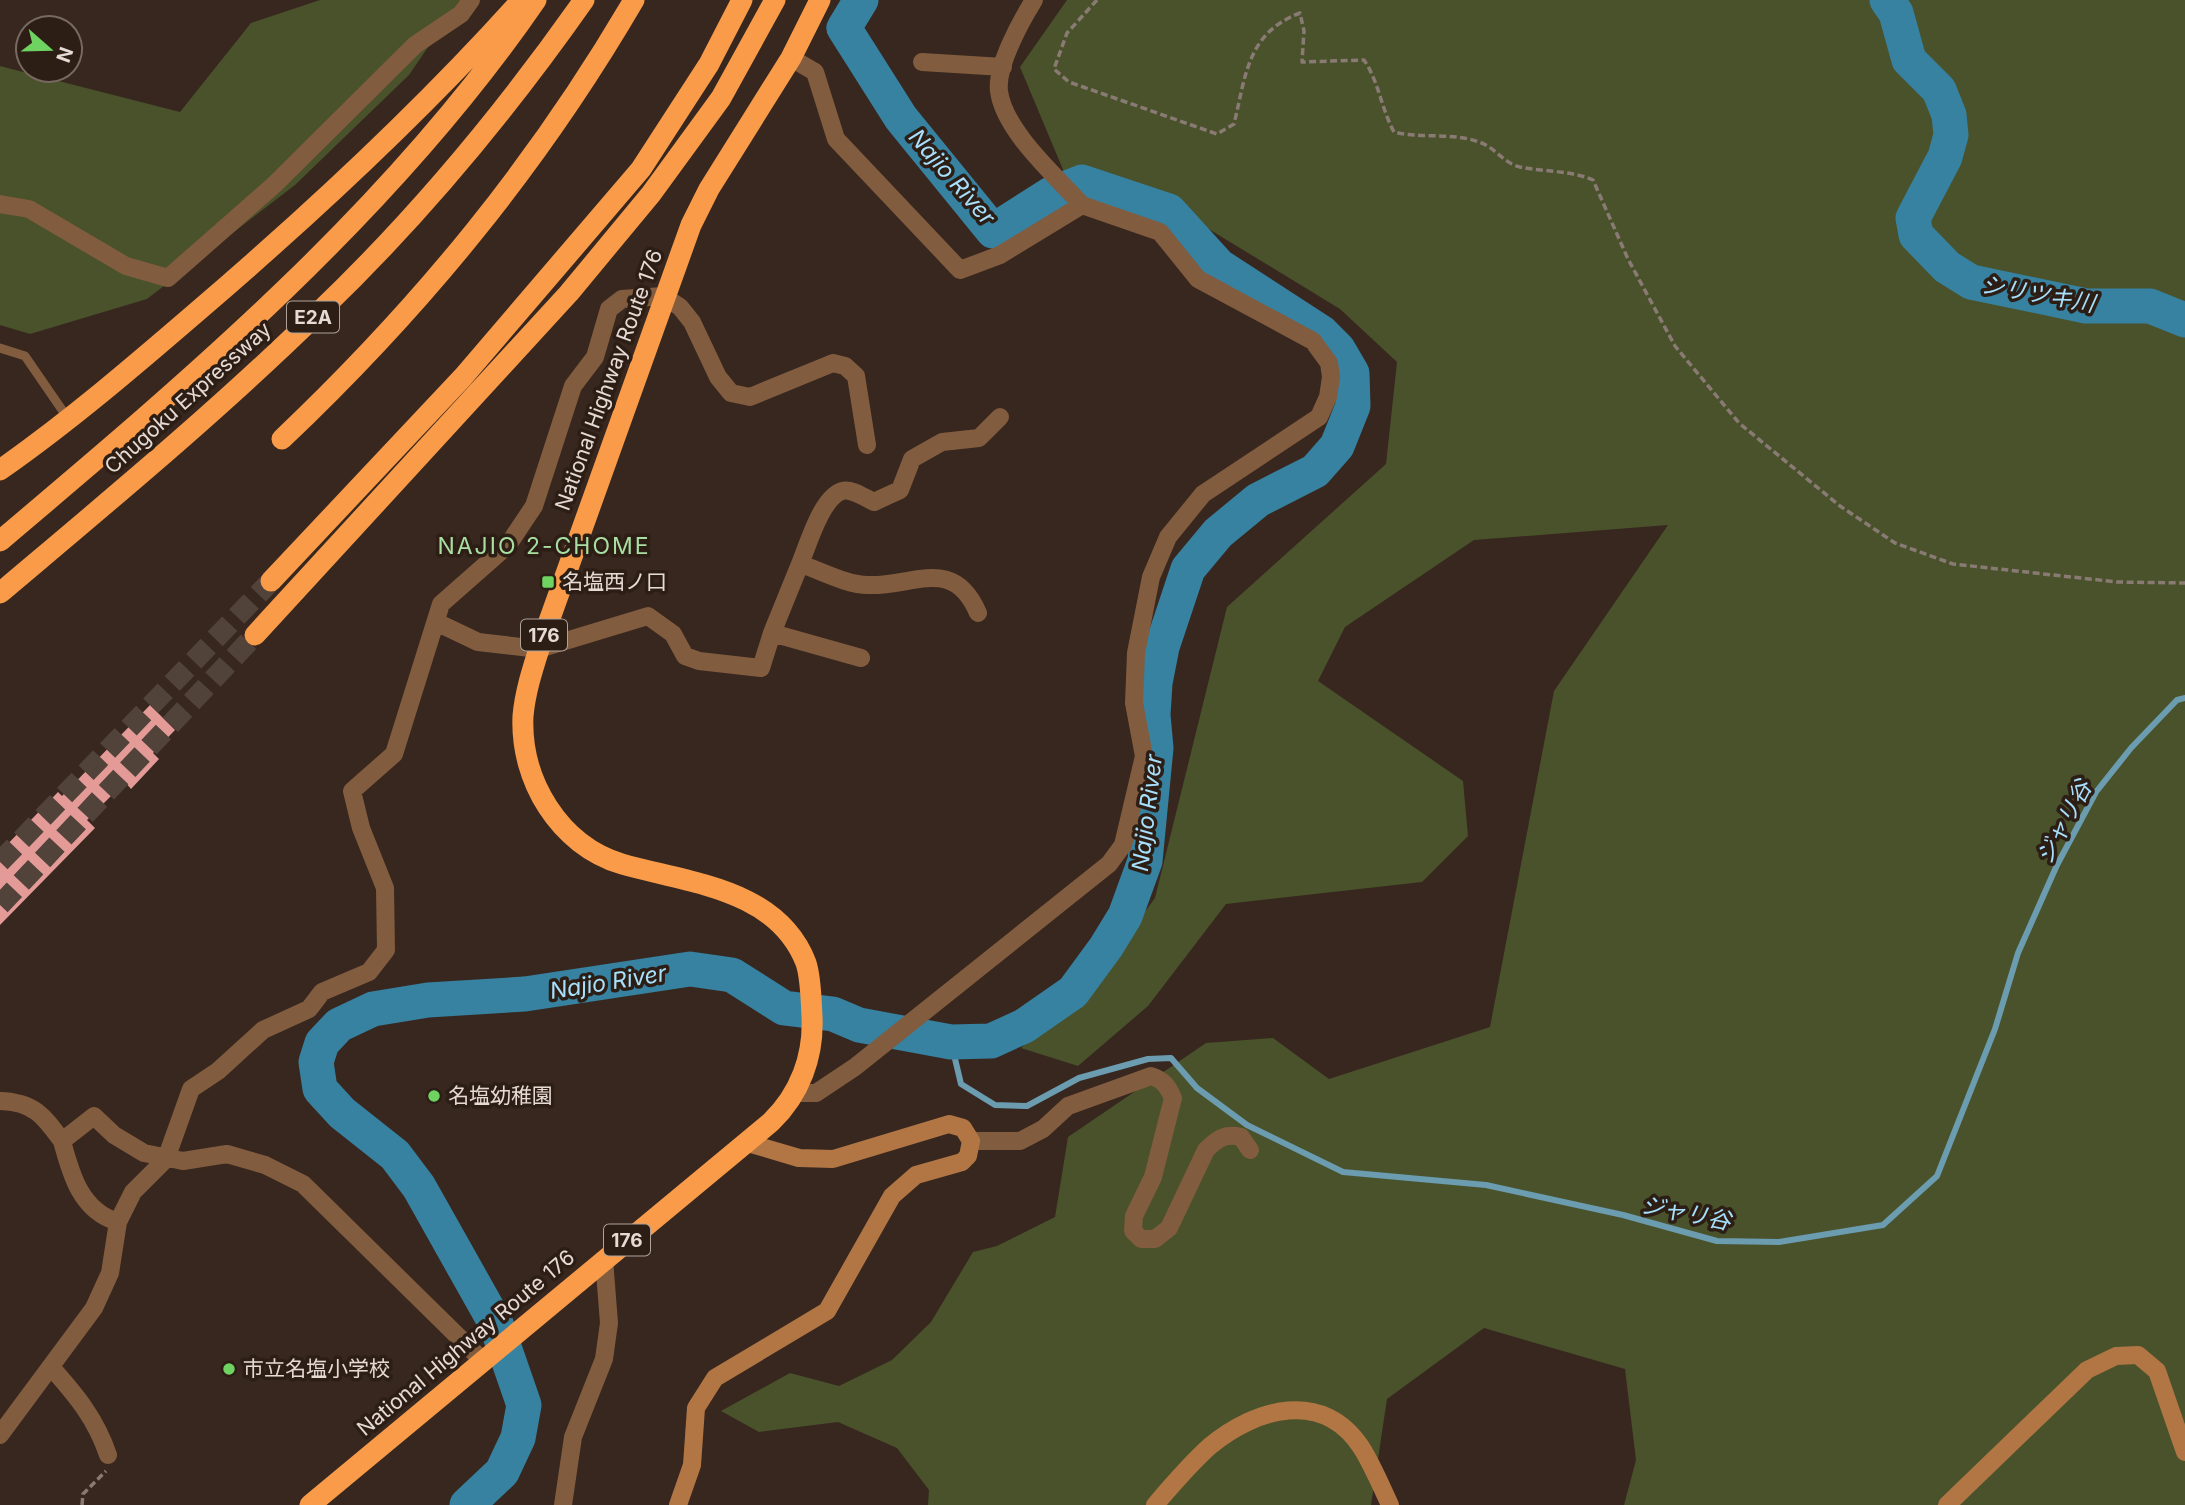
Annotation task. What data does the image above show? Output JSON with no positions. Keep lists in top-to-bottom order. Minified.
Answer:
{"streets":{"highway":["E2A","National Highway Route 176","Chugoku Expressway","176"]},"districts":["NAJIO 2-CHOME"],"water":["Najio River","シリツキ川","ジャリ谷"],"places":{"transit":["名塩西ノ口"],"other":["名塩幼稚園","市立名塩小学校"]},"north":"right"}
